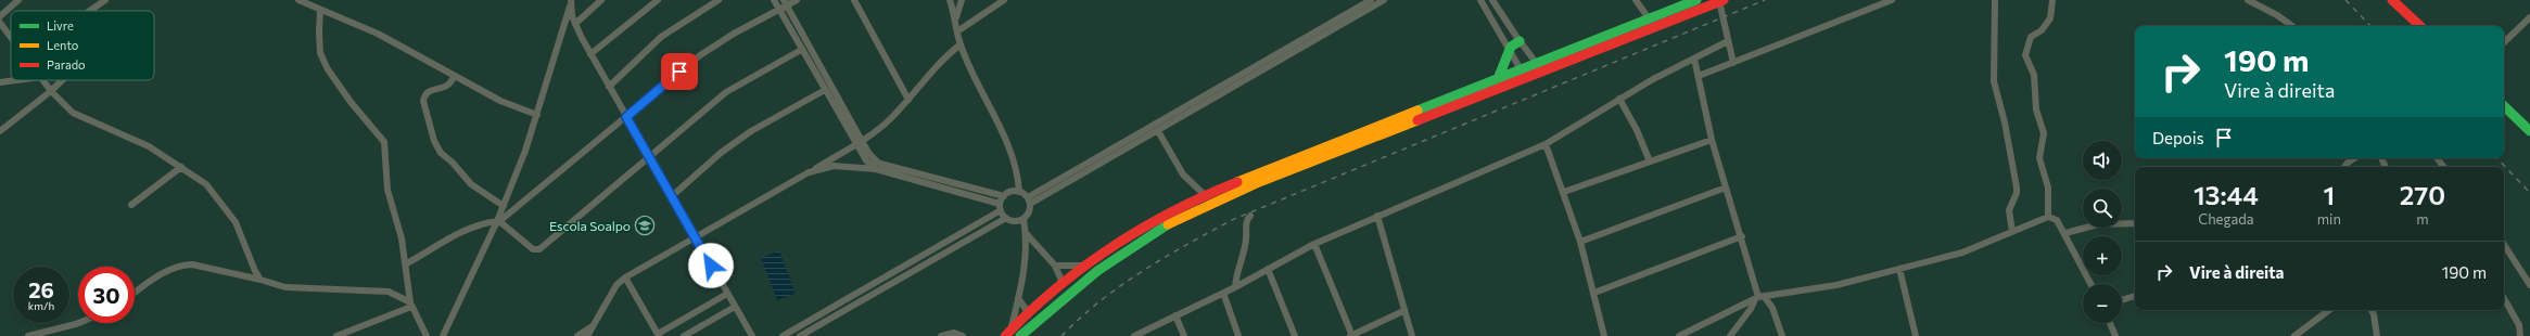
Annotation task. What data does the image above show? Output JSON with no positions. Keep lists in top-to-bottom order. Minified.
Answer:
{"places":{"school or university":["Escola Soalpo"]},"legend":["Livre","Lento","Parado"],"page":{"turn":["190 m","Vire à direita"],"then":"Depois","map_buttons":["+","−"],"eta":["13:44","Chegada","1","min","270","m"],"list":[{"name":"Vire à direita","value":"190 m"}],"speed":"26 km/h","limit":"30"}}
